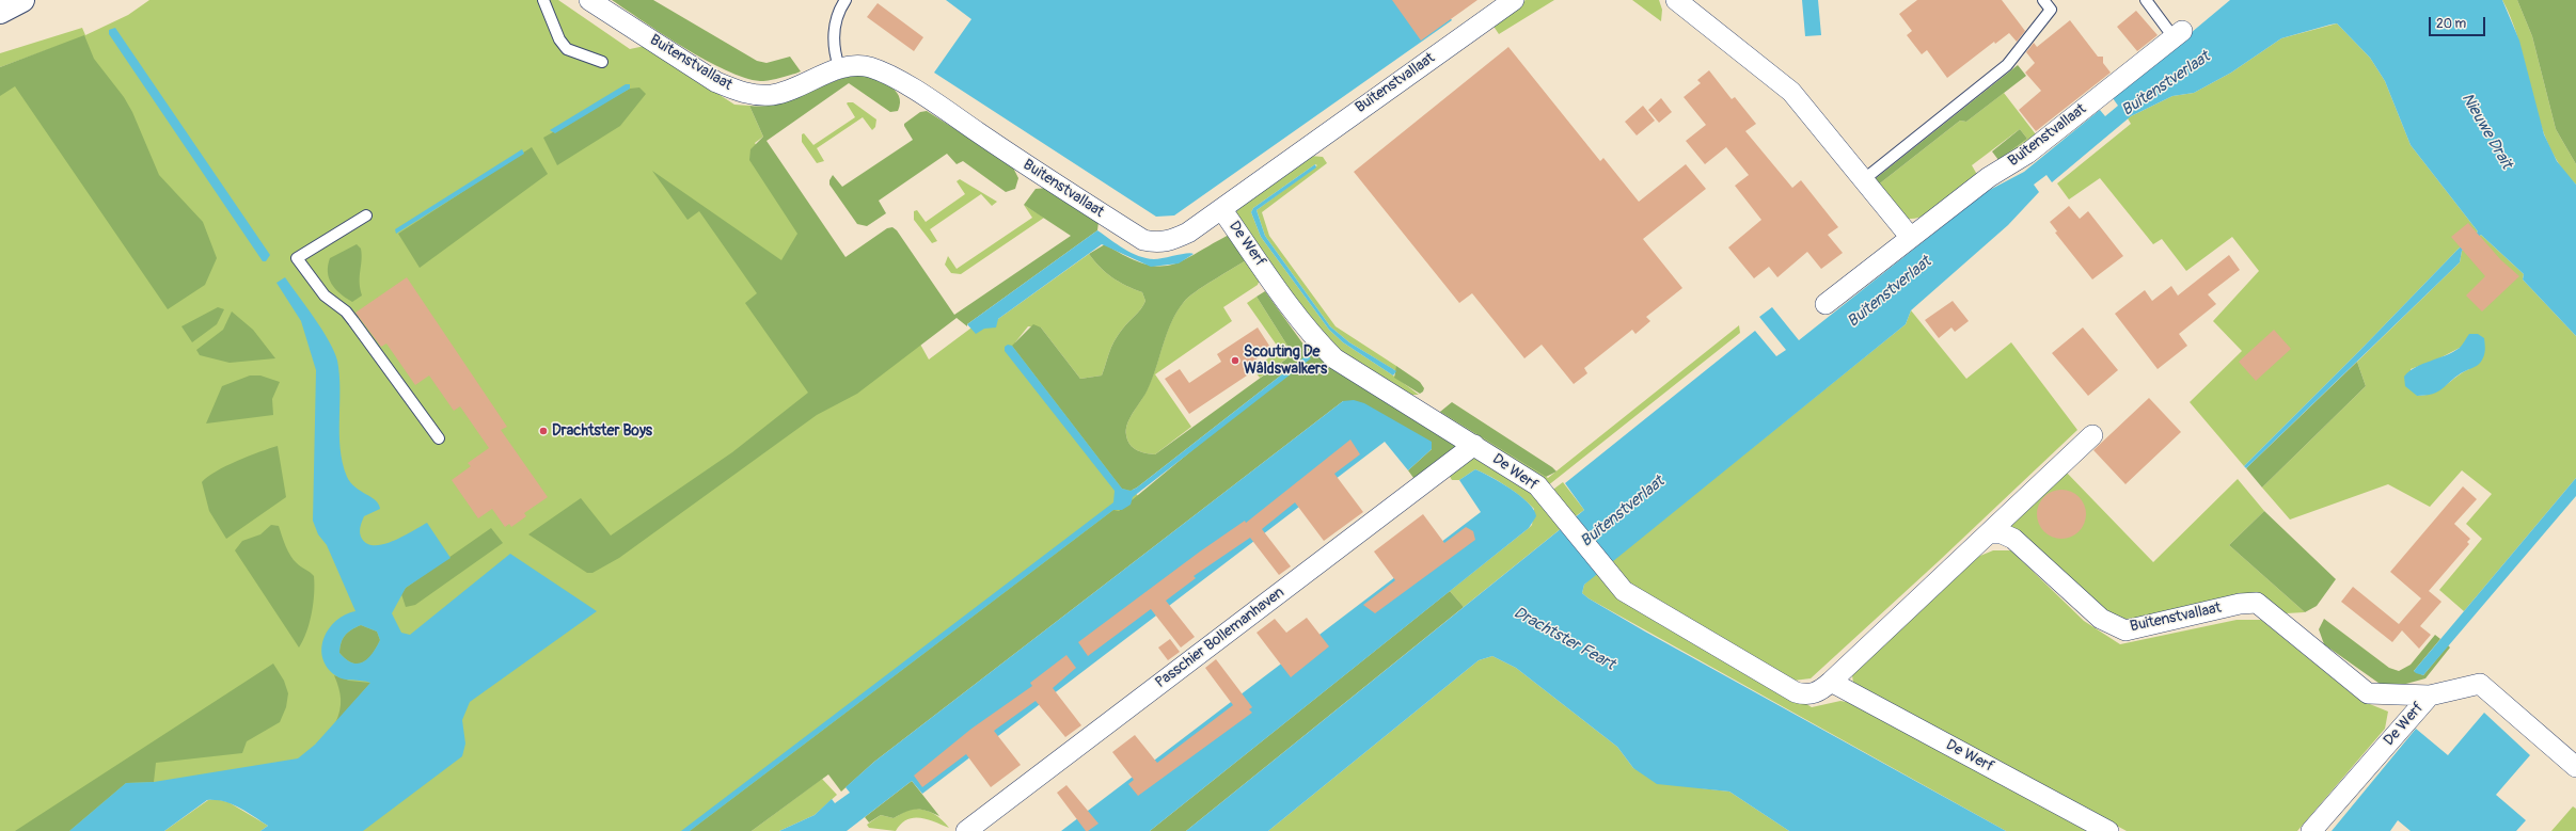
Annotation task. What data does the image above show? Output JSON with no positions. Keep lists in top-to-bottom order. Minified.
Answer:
{"streets":{"street":["Buitenstvallaat","De Werf","Passchier Bollemanhaven"]},"crossings":[["Buitenstvallaat","De Werf"],["De Werf","Passchier Bollemanhaven"]],"water":["Buitenstverlaat","Nieuwe Drait","Drachtster Feart"],"places":["Scouting De Wâldswalkers","Drachtster Boys"],"scale_bar":"20 m"}
